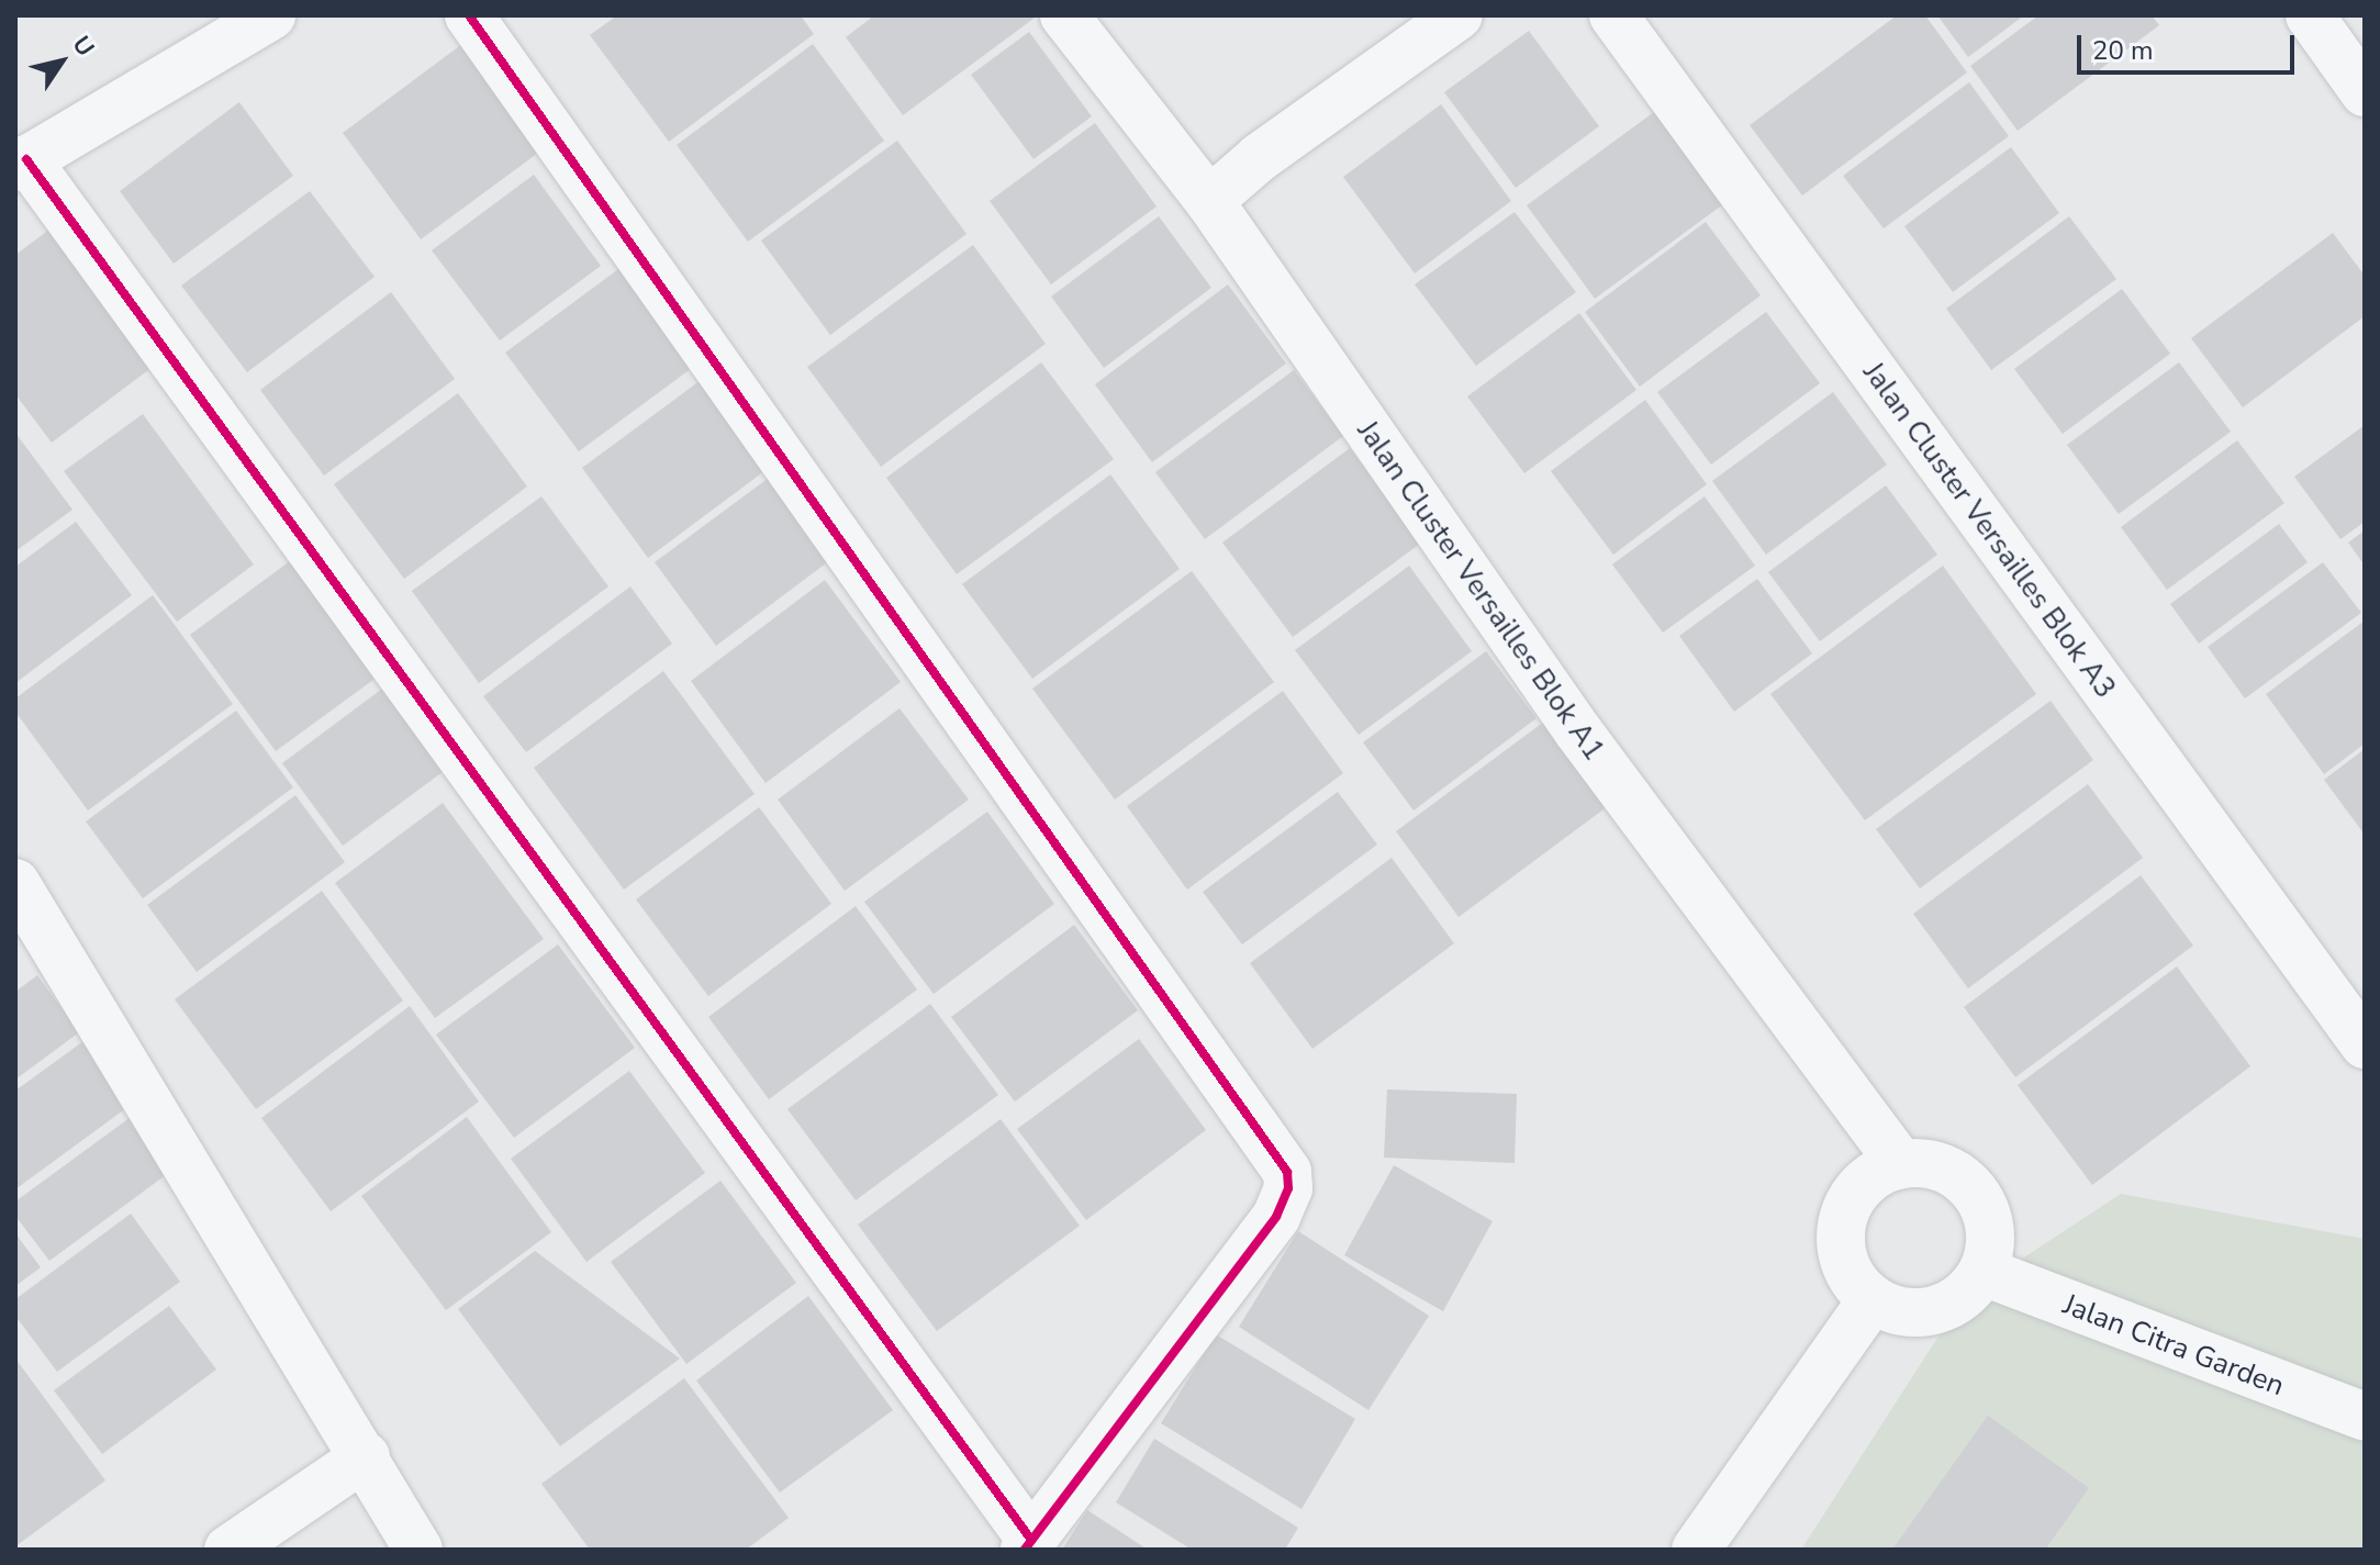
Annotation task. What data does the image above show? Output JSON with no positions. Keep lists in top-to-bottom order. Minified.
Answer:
{"streets":{"street":["Jalan Cluster Versailles Blok A3","Jalan Cluster Versailles Blok A1","Jalan Citra Garden"]},"crossings":[["Jalan Cluster Versailles Blok A1","Jalan Citra Garden"]],"scale_bar":"20 m","north":"top right"}
